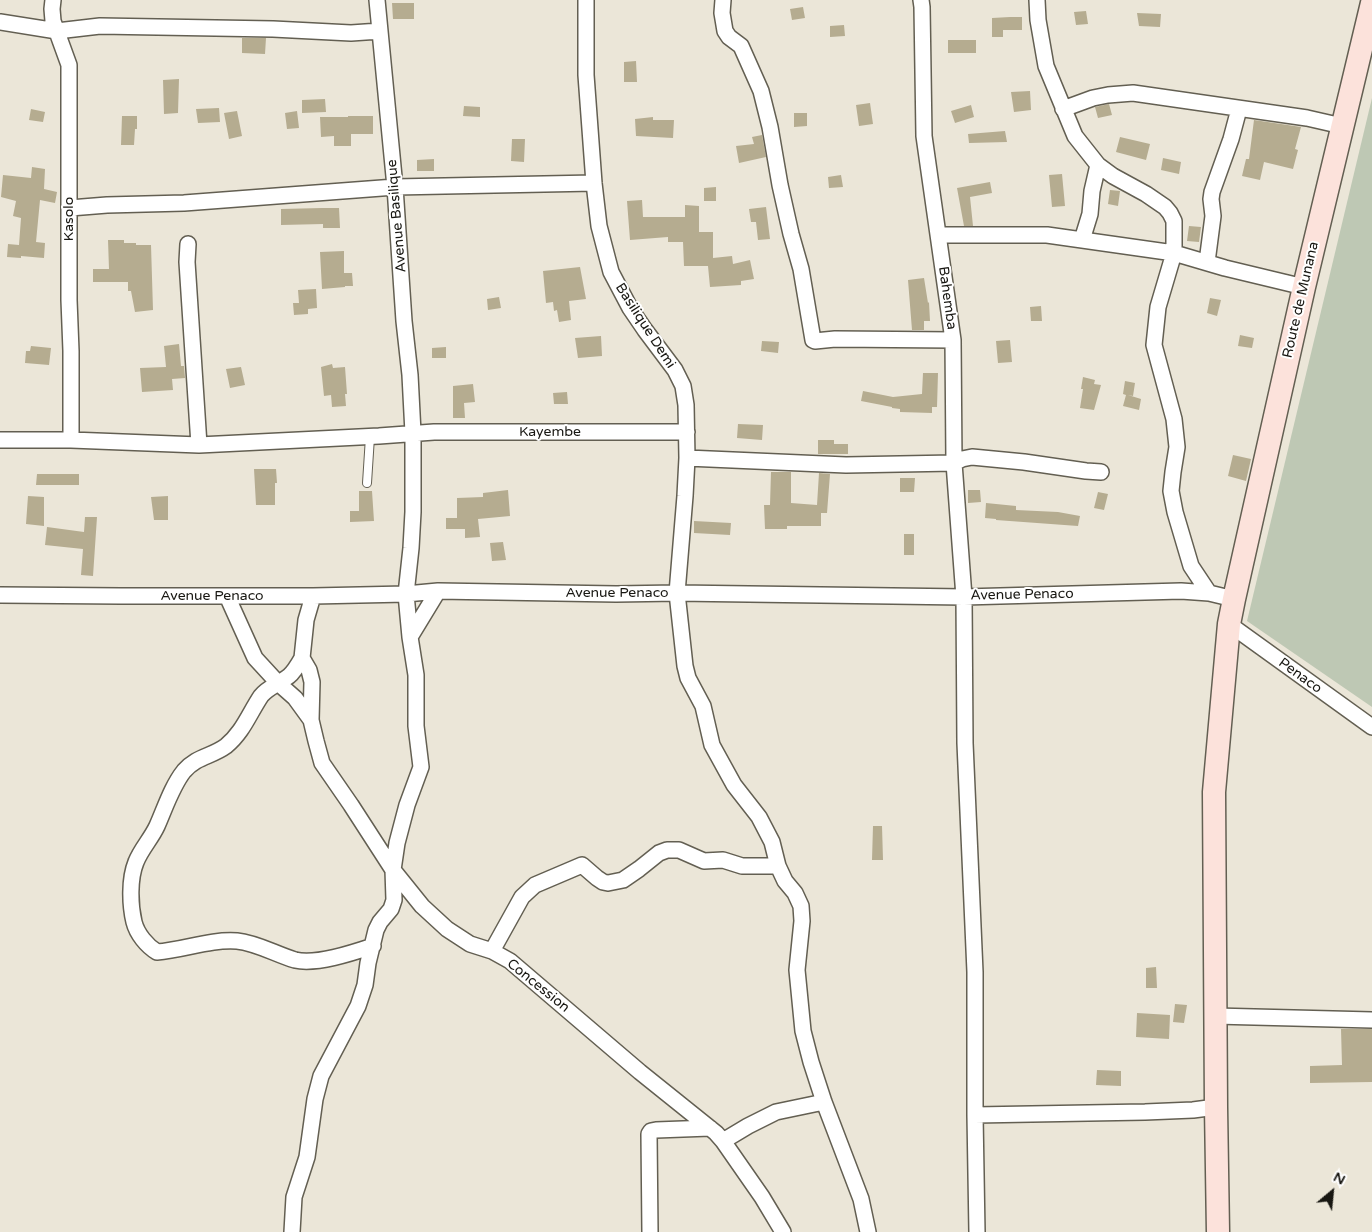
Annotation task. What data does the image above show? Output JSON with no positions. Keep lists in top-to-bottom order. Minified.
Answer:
{"streets":{"main road":["Route de Munana"],"street":["Avenue Basilique","Kasolo","Bahemba","Basilique Demi","Kayembe","Avenue Penaco","Penaco","Concession"]},"crossings":[["Avenue Basilique","Kayembe"],["Avenue Basilique","Avenue Penaco"],["Kasolo","Kayembe"],["Bahemba","Avenue Penaco"],["Route de Munana","Avenue Penaco"],["Route de Munana","Penaco"],["Basilique Demi","Kayembe"],["Basilique Demi","Avenue Penaco"]],"north":"top right"}
